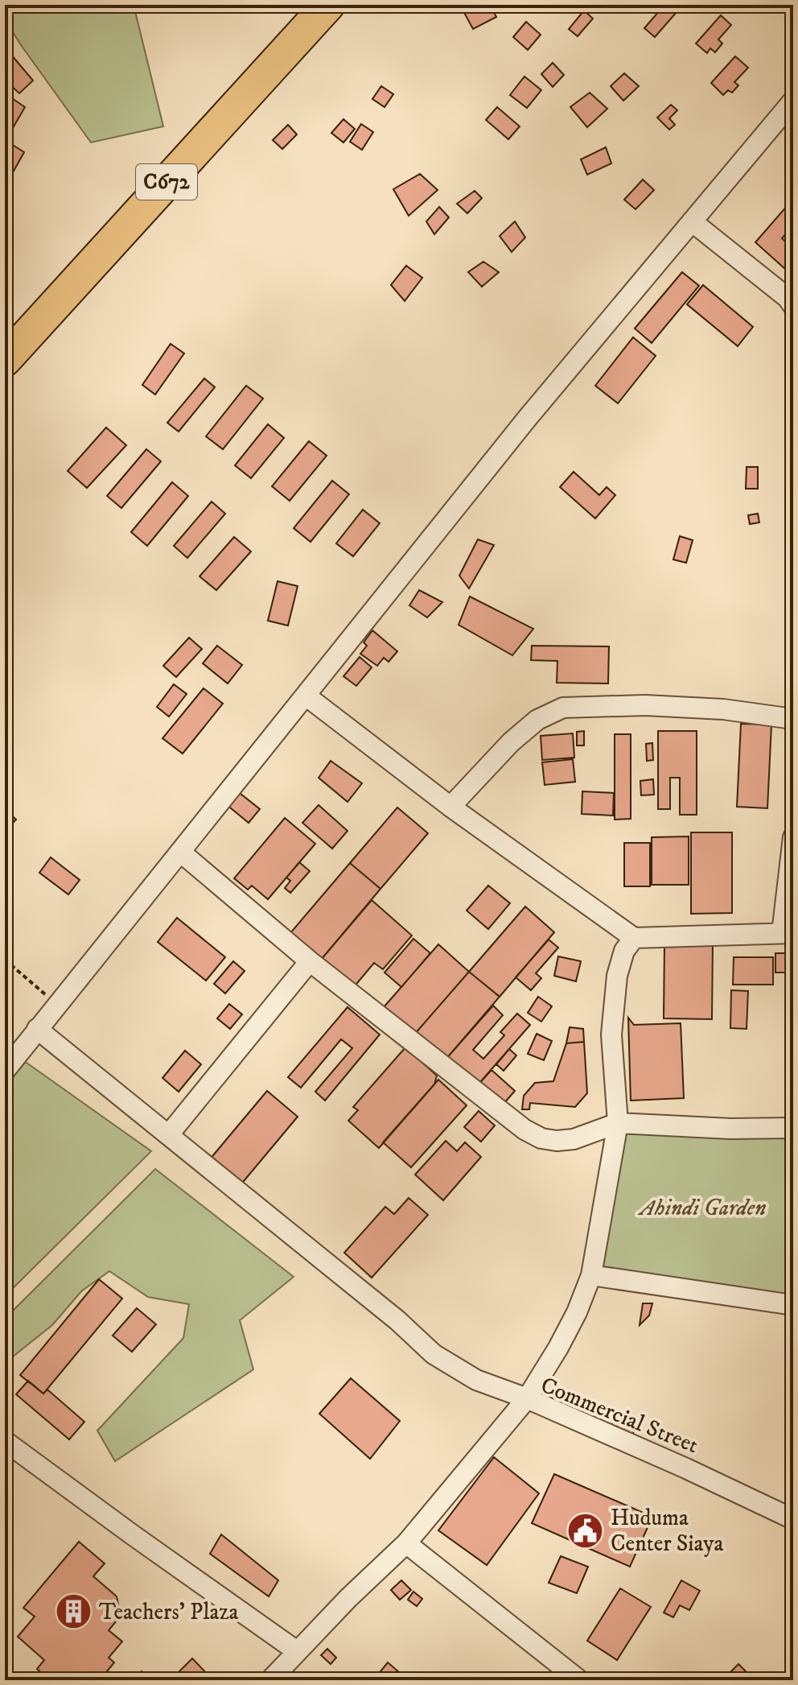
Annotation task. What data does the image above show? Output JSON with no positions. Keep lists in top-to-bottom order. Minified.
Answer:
{"streets":{"main road":["C672"],"street":["Commercial Street"]},"parks":["Ahindi Garden"],"places":{"public building":["Huduma Center Siaya"],"building":["Teachers' Plaza"]}}
